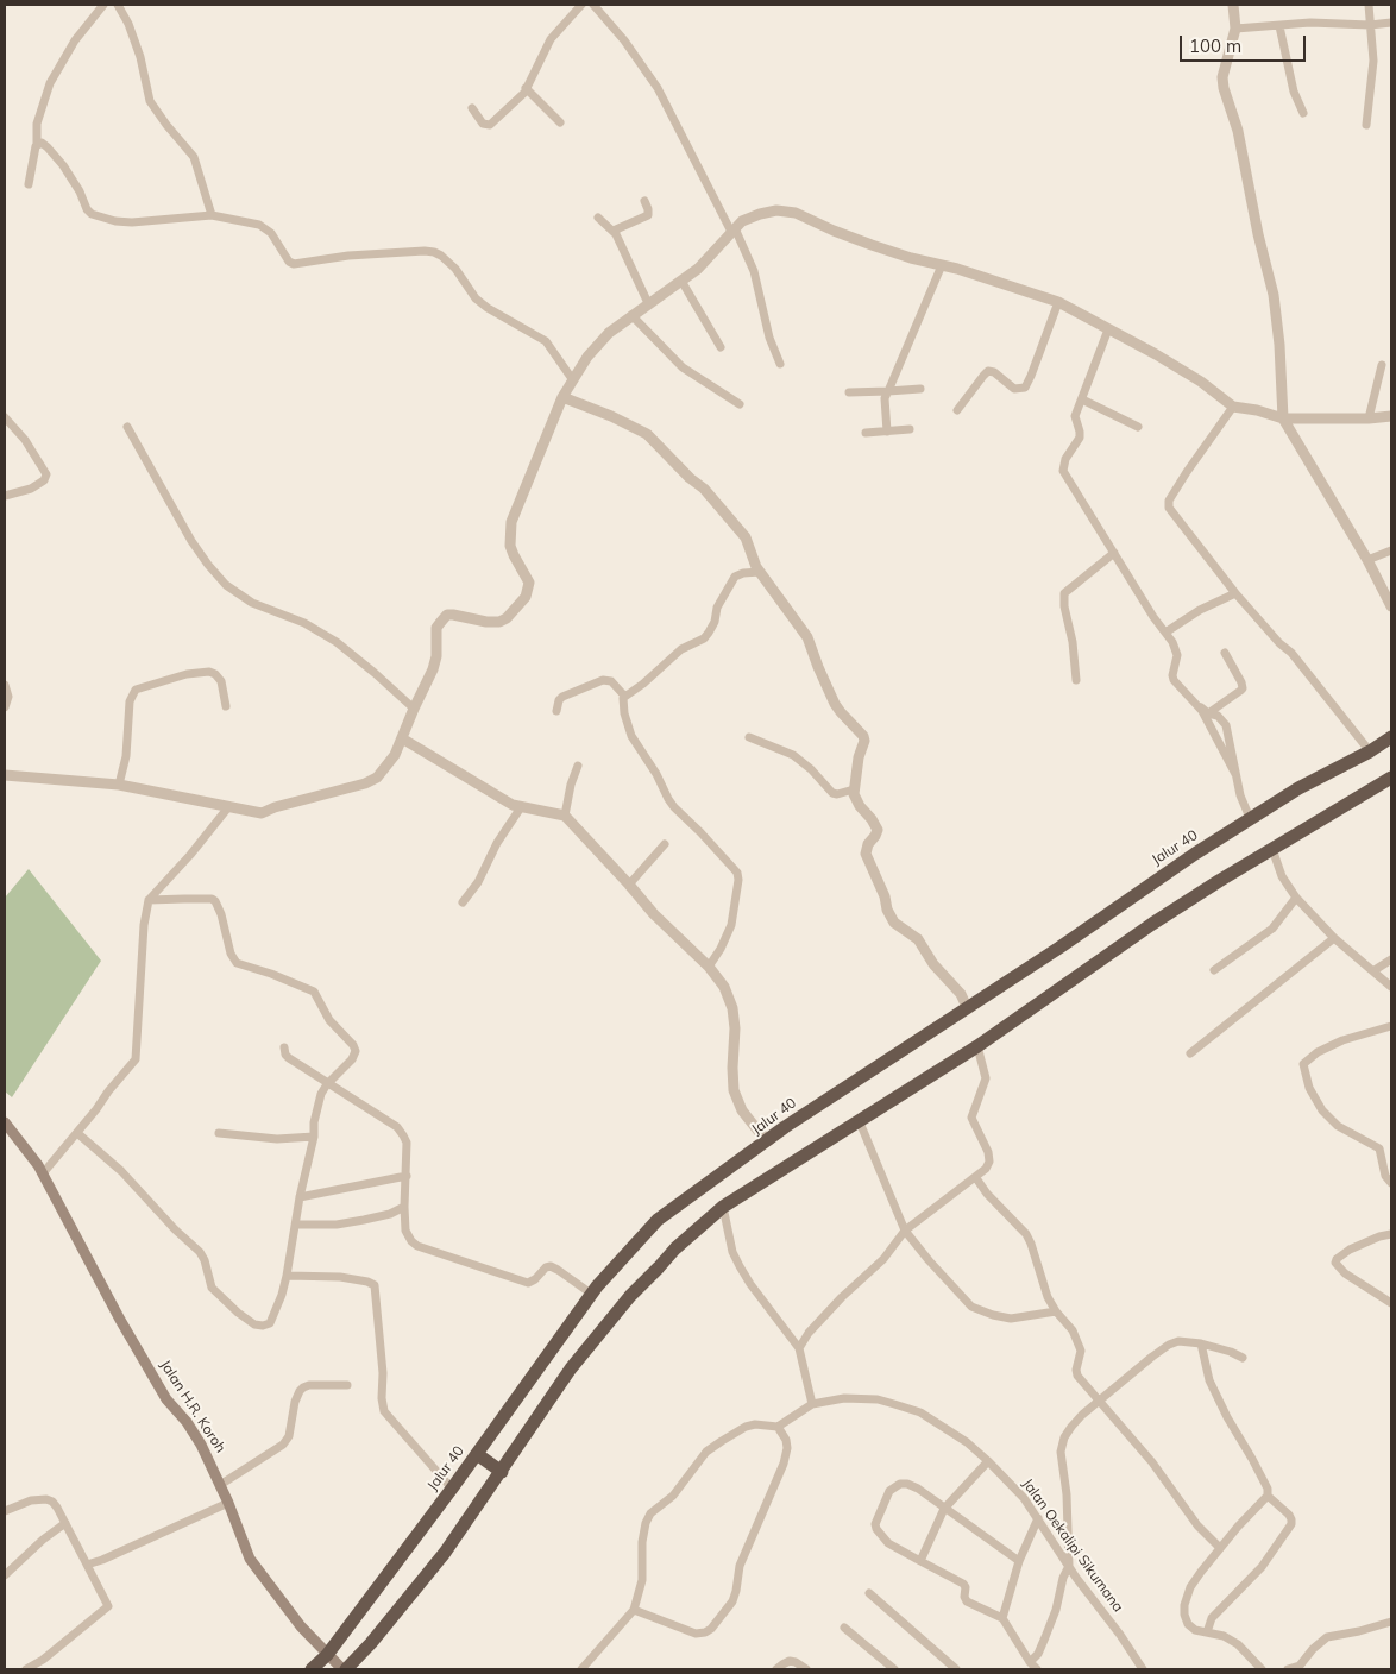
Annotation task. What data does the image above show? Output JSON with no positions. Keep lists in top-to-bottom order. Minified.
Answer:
{"streets":{"highway":["Jalur 40"],"main road":["Jalan H.R. Koroh"],"street":["Jalan Oekalipi Sikumana"]},"crossings":[["Jalur 40","Jalan H.R. Koroh"]],"scale_bar":"100 m"}
